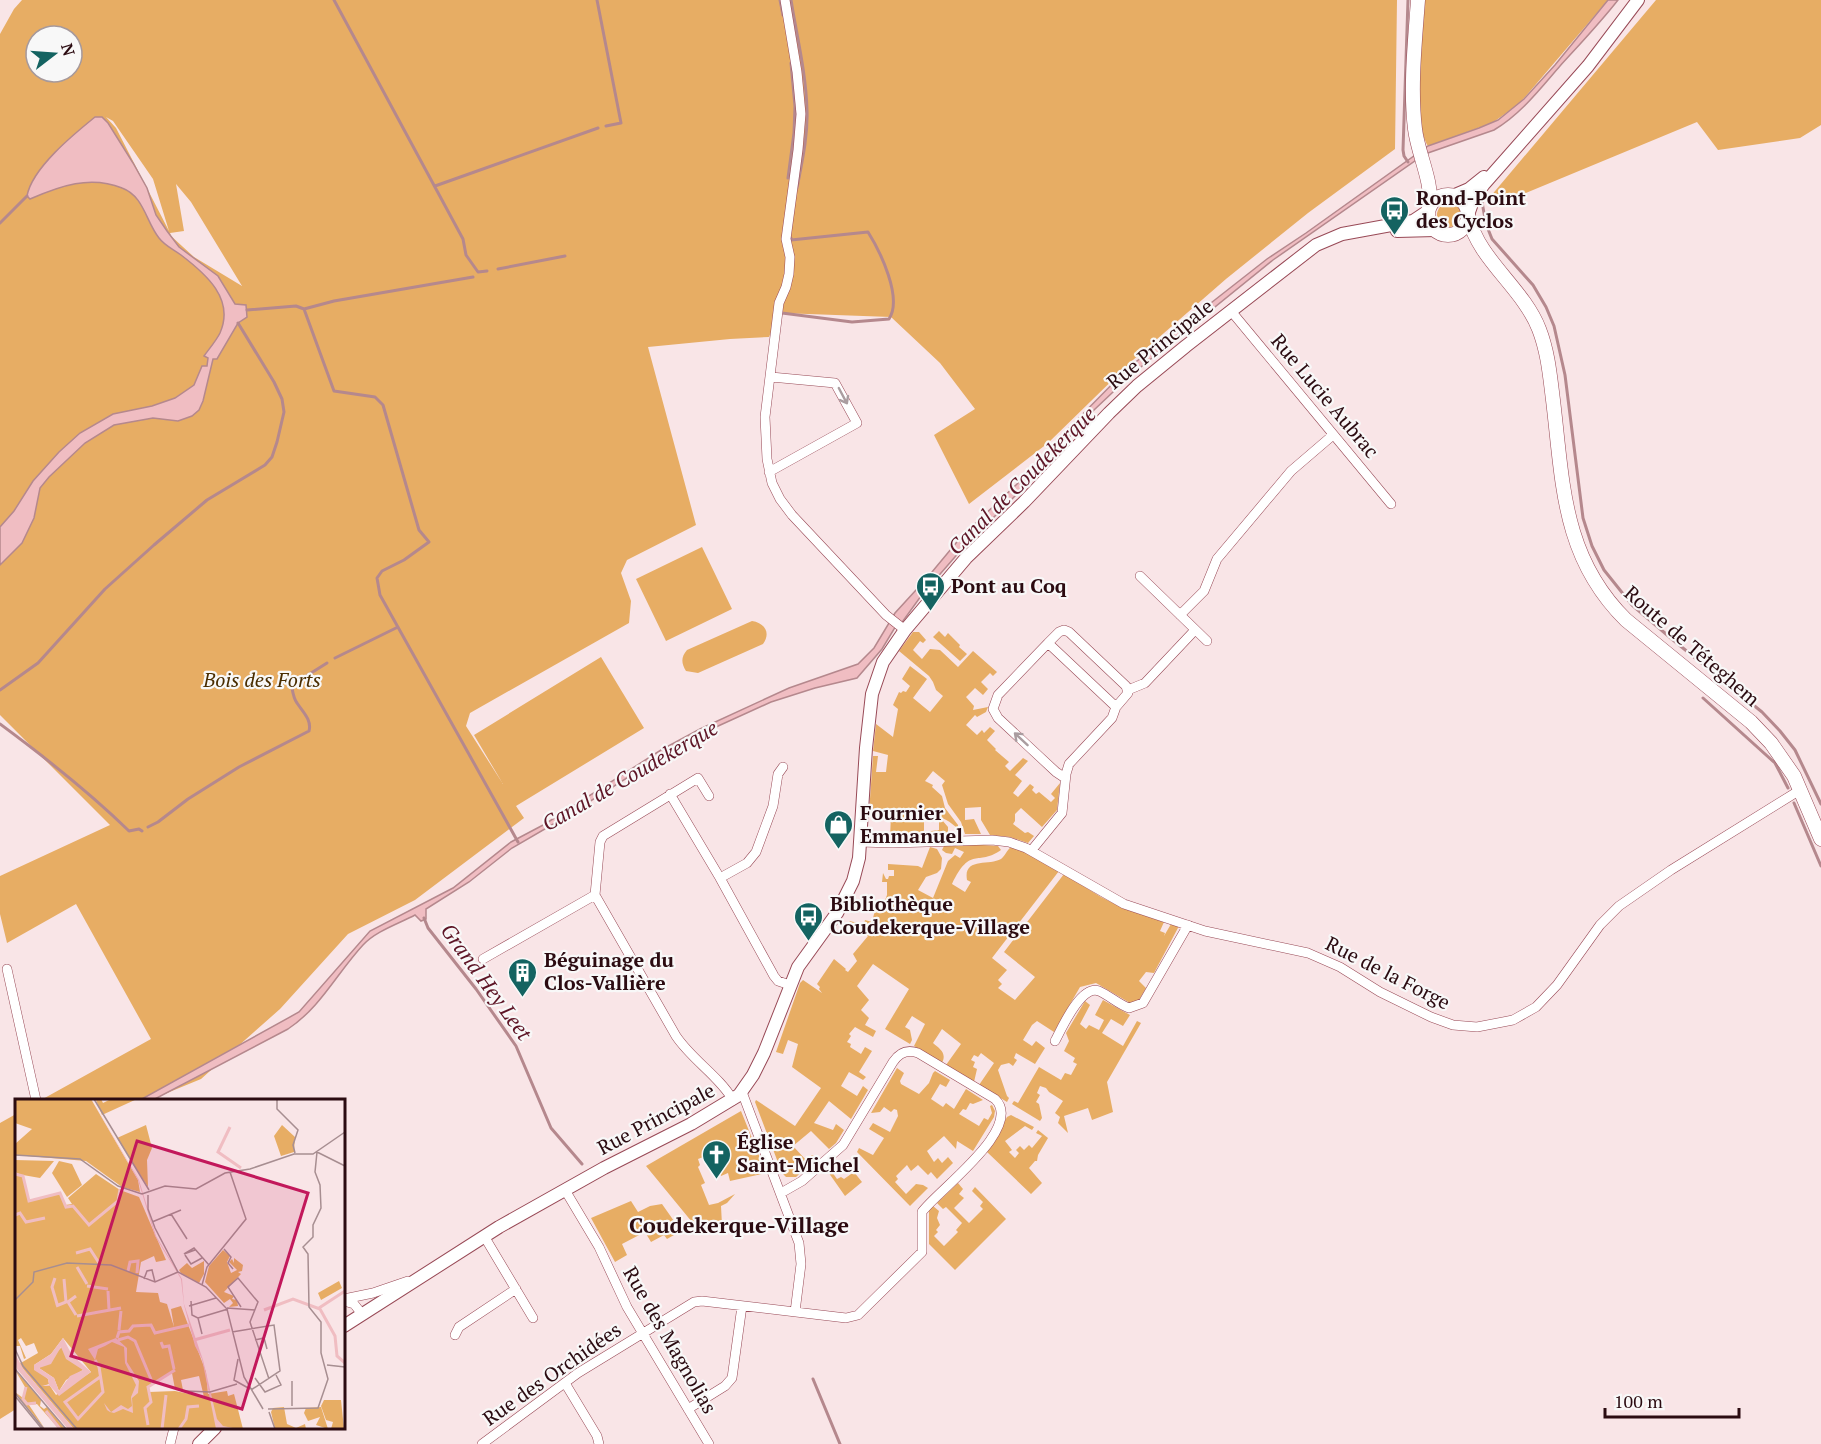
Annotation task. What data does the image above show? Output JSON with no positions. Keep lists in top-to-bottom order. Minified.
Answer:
{"streets":{"main road":["Route de Téteghem"],"street":["Rue Principale","Rue Lucie Aubrac","Rue de la Forge","Rue des Magnolias","Rue des Orchidées"]},"crossings":[["Rue Principale","Rue Lucie Aubrac"],["Rue Principale","Route de Téteghem"],["Rue Principale","Rue de la Forge"],["Rue Principale","Rue des Magnolias"],["Route de Téteghem","Rue de la Forge"],["Rue des Magnolias","Rue des Orchidées"]],"districts":["Coudekerque-Village"],"water":["Canal de Coudekerque","Grand Hey Leet"],"parks":["Bois des Forts"],"places":{"bus stop":["Rond-Point des Cyclos","Pont au Coq","Bibliothèque Coudekerque-Village"],"shop":["Fournier Emmanuel"],"building":["Béguinage du Clos-Vallière"],"church":["Église Saint-Michel"]},"scale_bar":"100 m","north":"right"}
